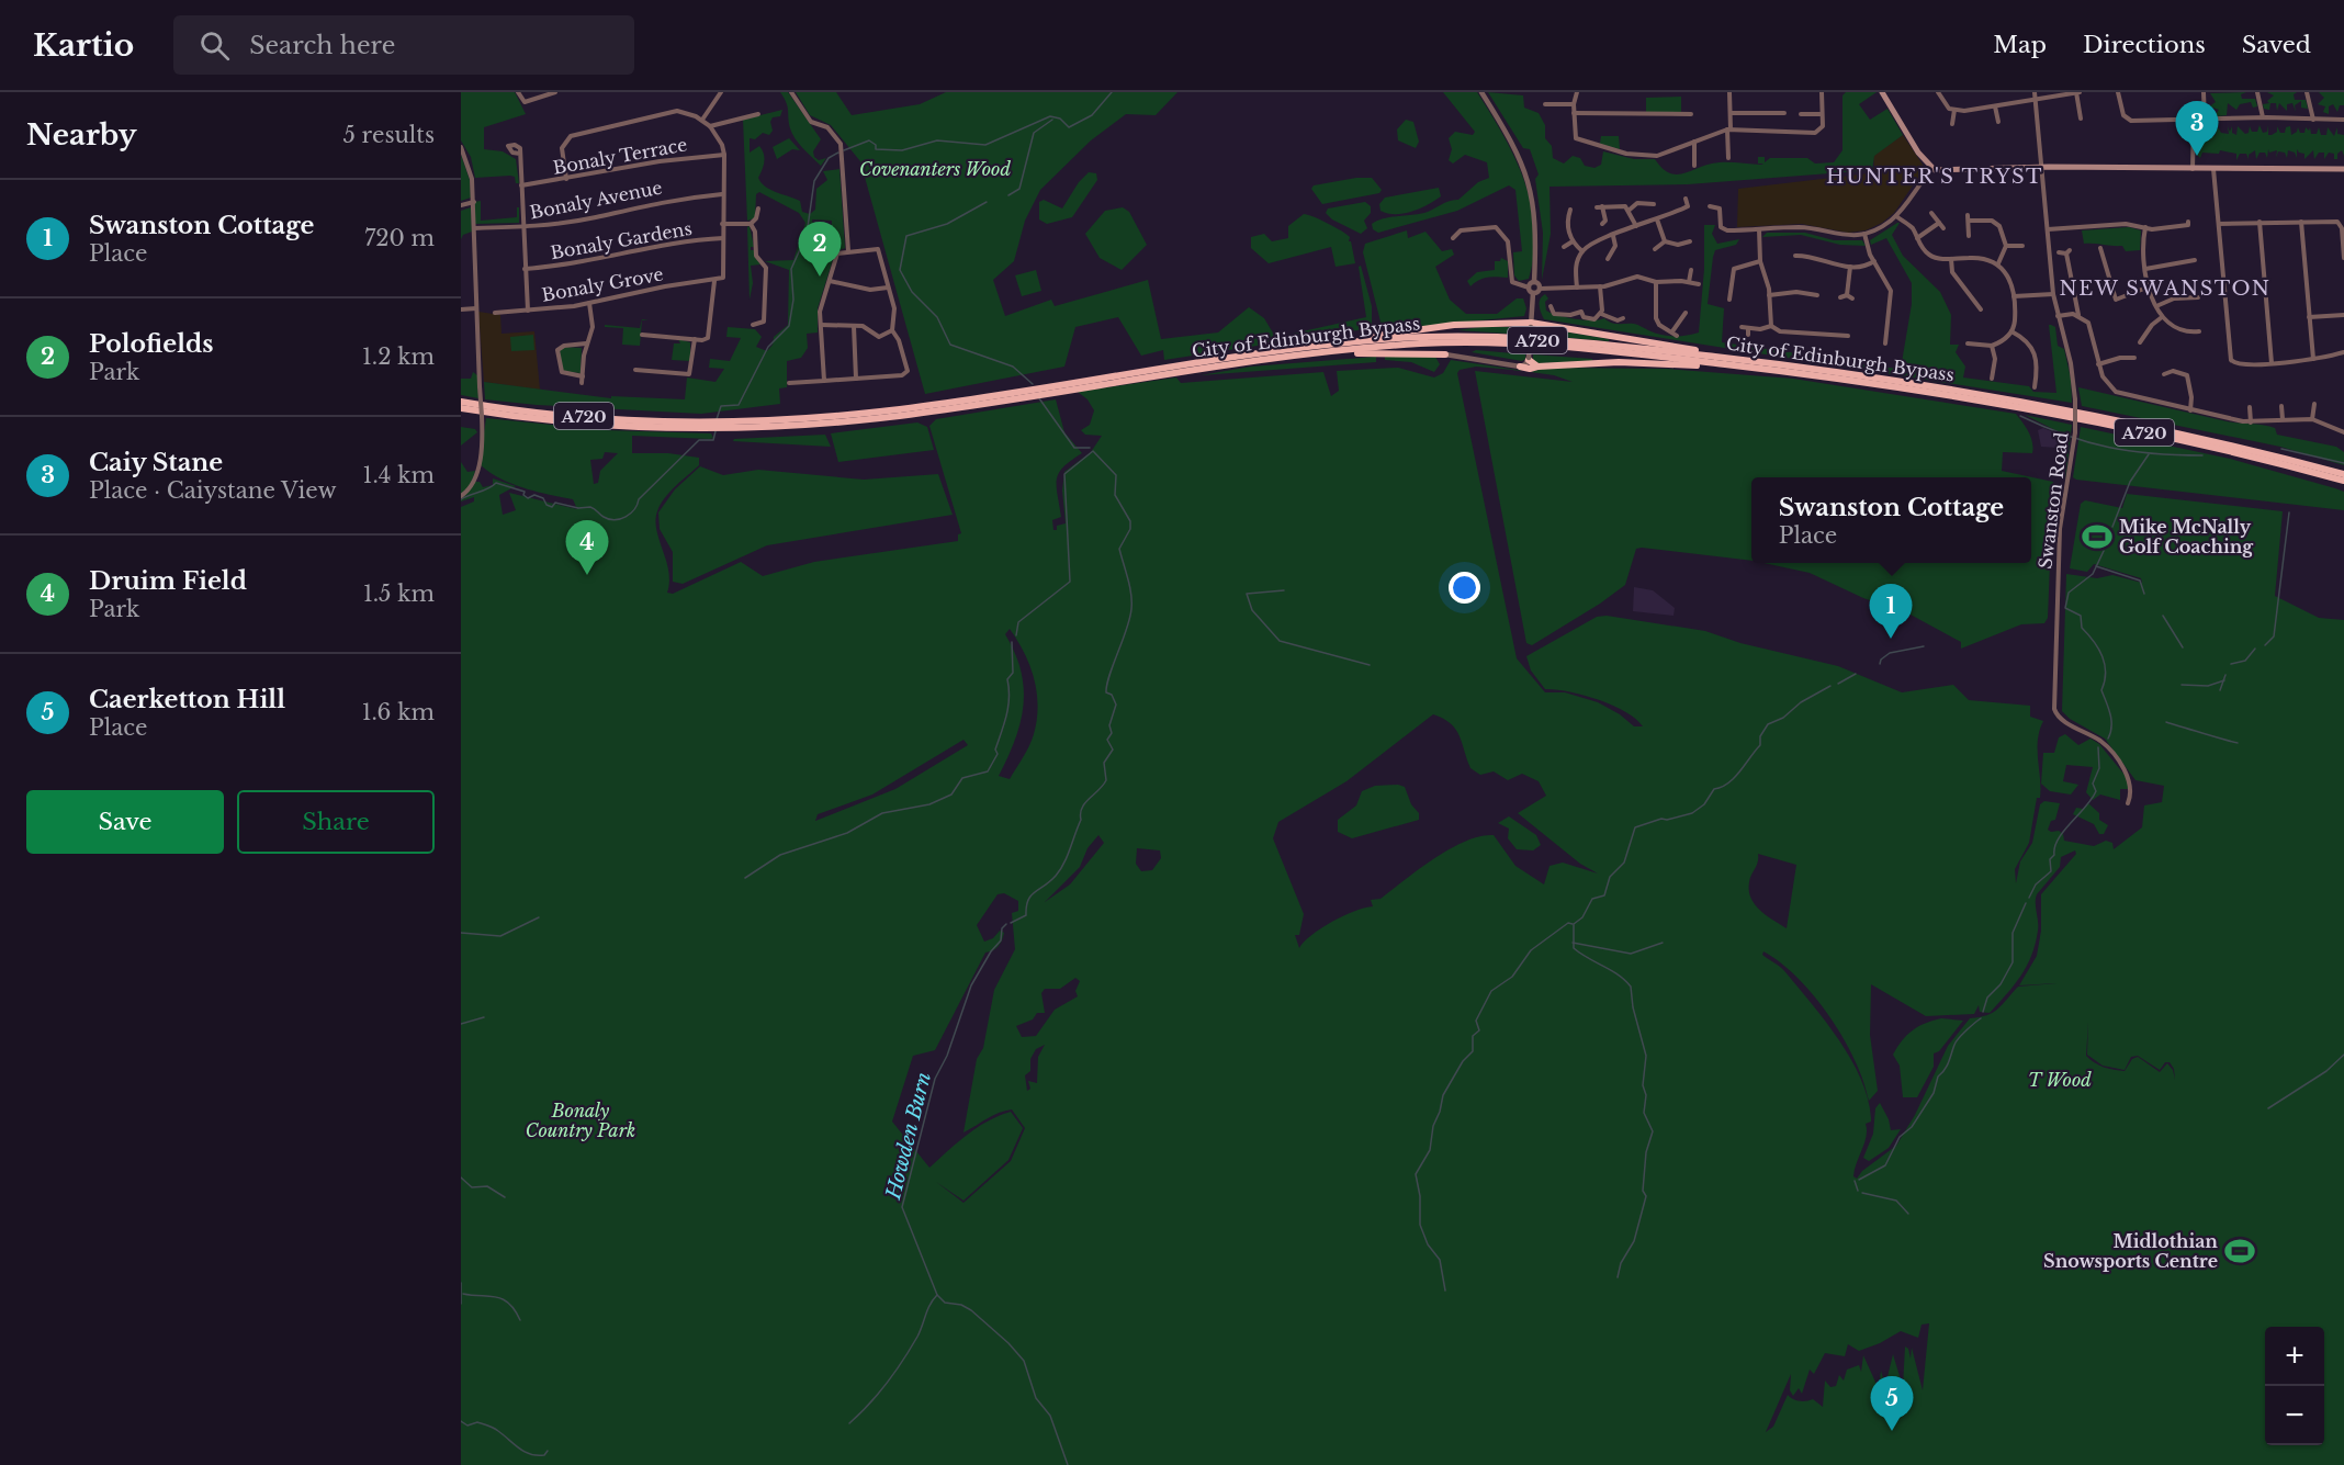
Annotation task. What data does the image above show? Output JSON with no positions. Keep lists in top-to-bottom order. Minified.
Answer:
{"streets":{"highway":["City of Edinburgh Bypass","A720"],"street":["Bonaly Terrace","Bonaly Avenue","Bonaly Gardens","Bonaly Grove","Swanston Road"]},"districts":["HUNTER'S TRYST","NEW SWANSTON"],"water":["Howden Burn"],"parks":["Covenanters Wood","T Wood","Bonaly Country Park"],"places":{"sports":["Mike McNally Golf Coaching","Midlothian Snowsports Centre"]},"page":{"header":"Kartio","search":"Search here","nav":["Map","Directions","Saved"],"heading":["Nearby","5 results"],"pins":["3","2","4","1","5"],"list":[{"mark":"1","name":"Swanston Cottage","note":"Place","value":"720 m"},{"mark":"2","name":"Polofields","note":"Park","value":"1.2 km"},{"mark":"3","name":"Caiy Stane","note":"Place · Caiystane View","value":"1.4 km"},{"mark":"4","name":"Druim Field","note":"Park","value":"1.5 km"},{"mark":"5","name":"Caerketton Hill","note":"Place","value":"1.6 km"}],"popup":["Swanston Cottage","Place"],"buttons":["Save","Share"],"map_buttons":["+","−"]}}
